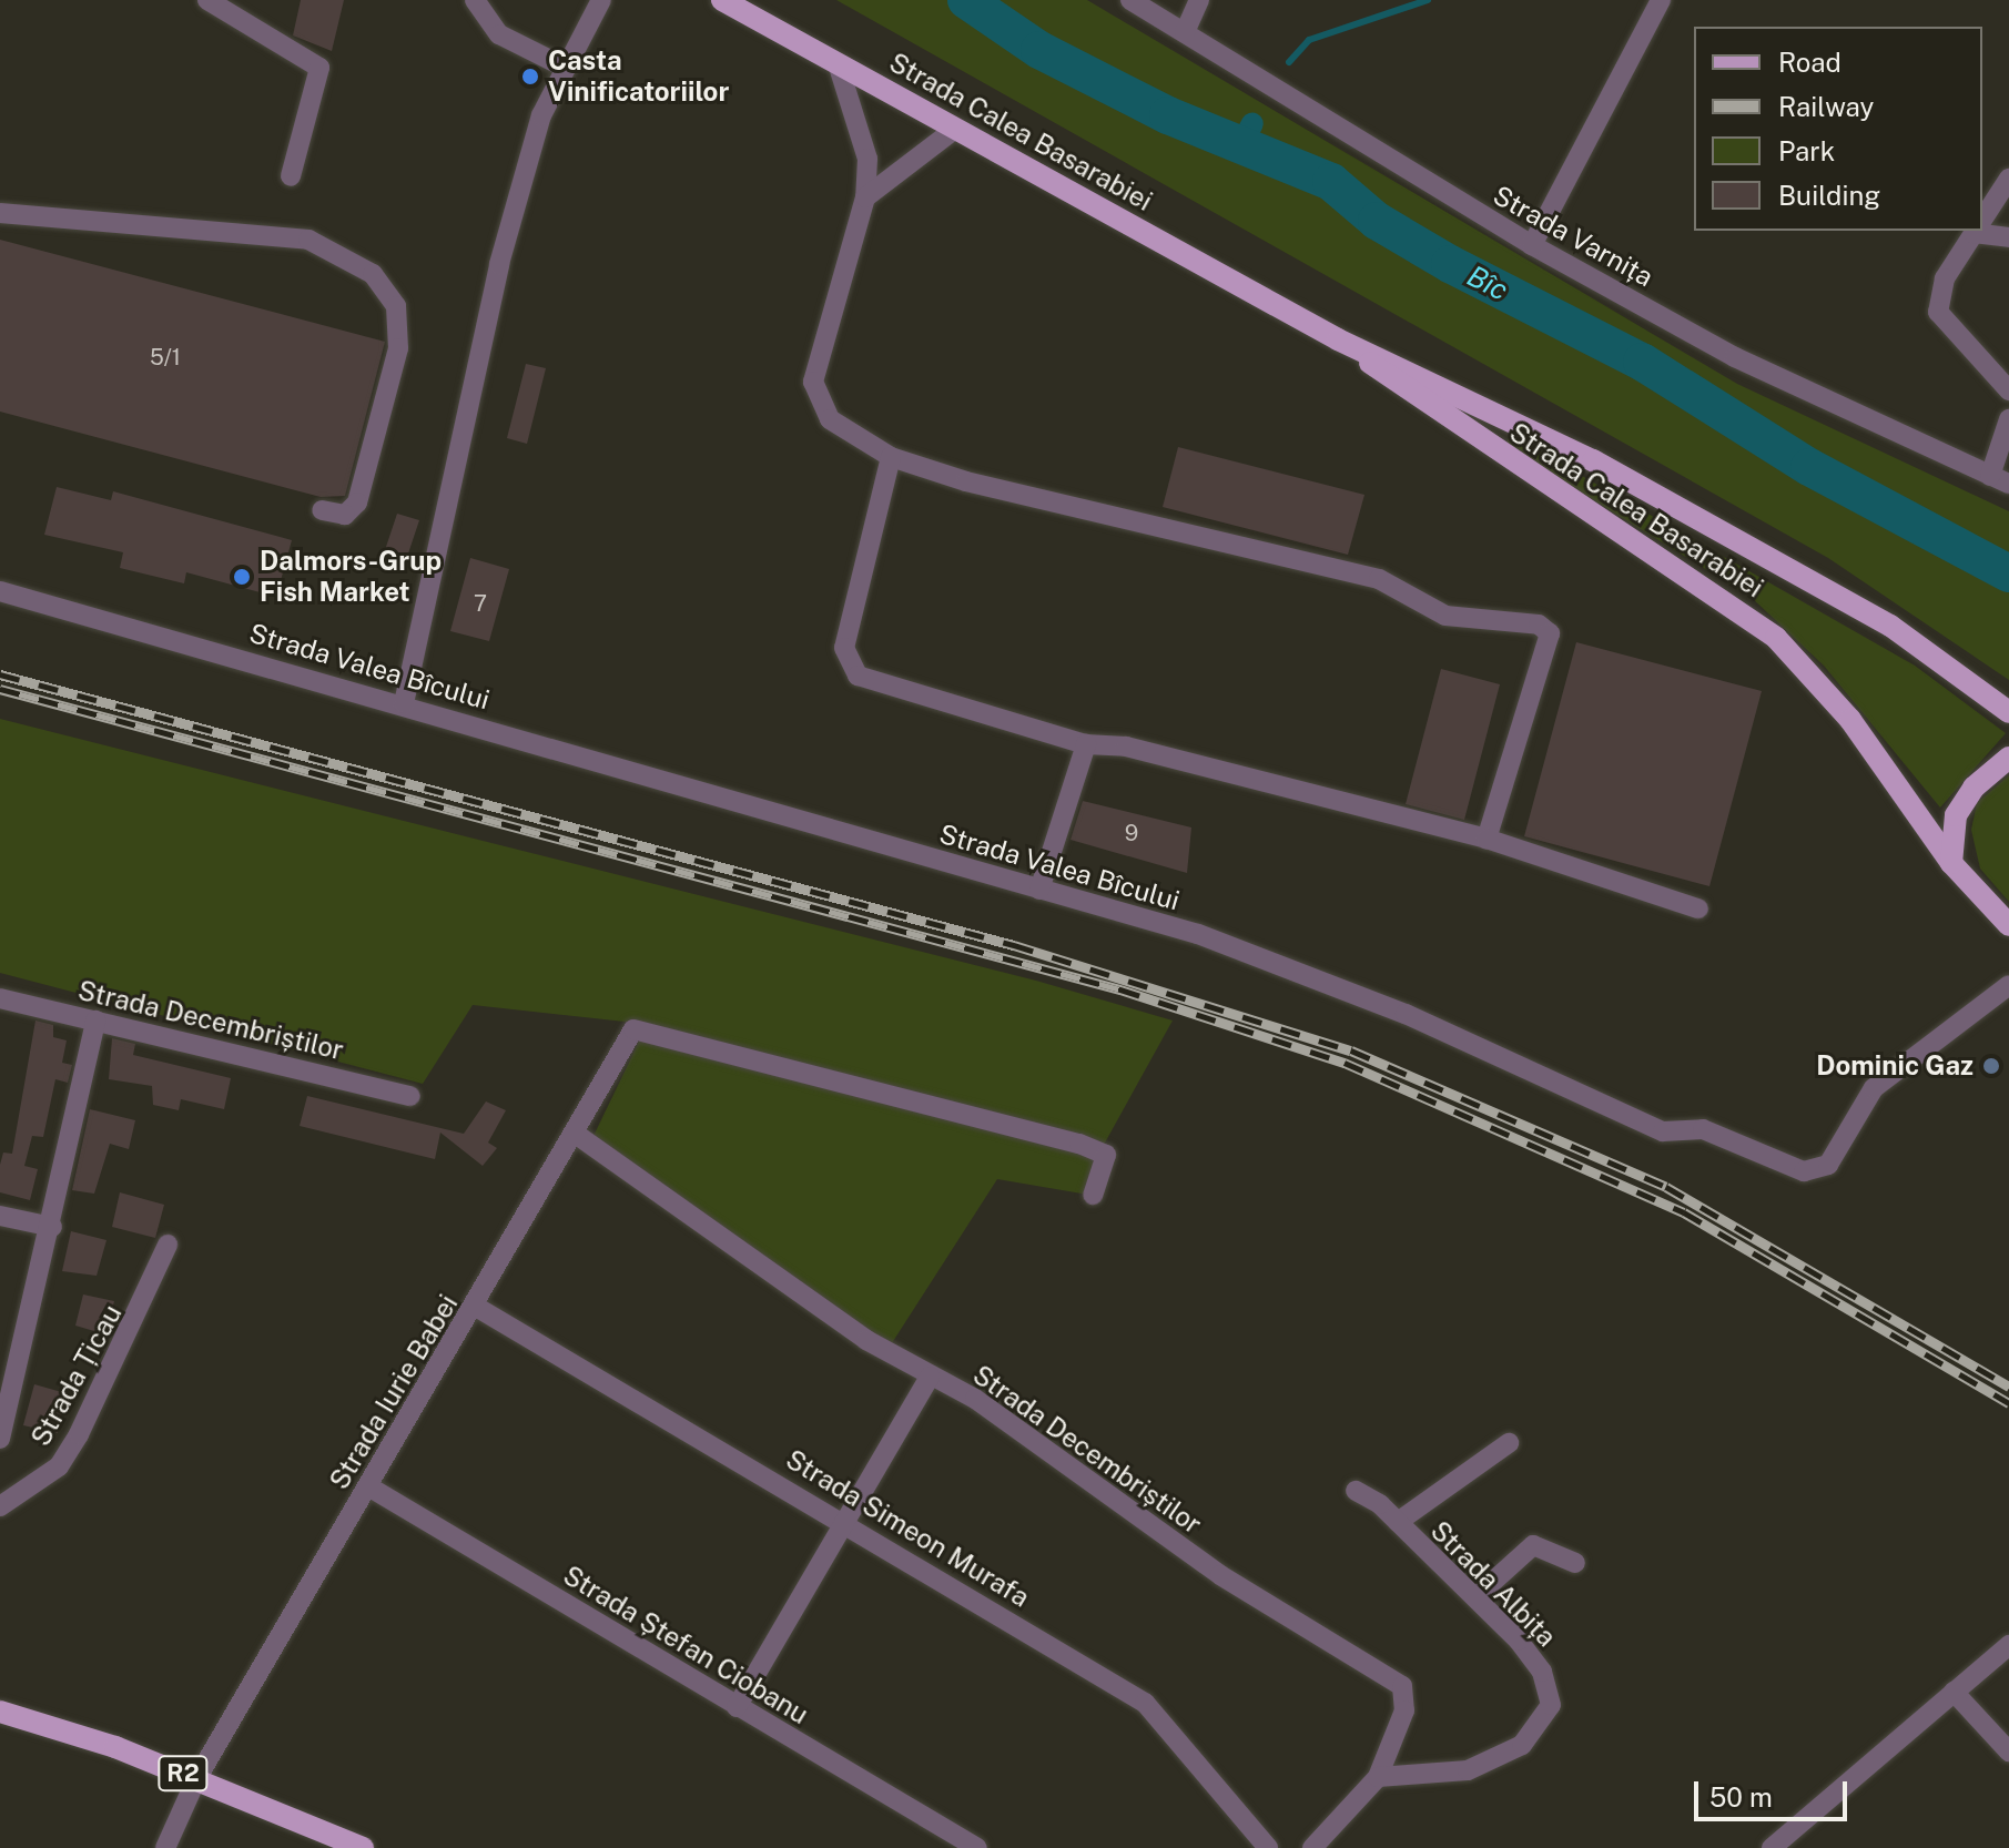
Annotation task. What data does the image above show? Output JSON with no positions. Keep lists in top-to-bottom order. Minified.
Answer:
{"streets":{"main road":["Strada Calea Basarabiei","R2"],"street":["Strada Varnița","Strada Valea Bîcului","Strada Decembriștilor","Strada Țicau","Strada Iurie Babei","Strada Simeon Murafa","Strada Albița","Strada Ștefan Ciobanu"]},"crossings":[["Strada Decembriștilor","Strada Iurie Babei"],["Strada Decembriștilor","Strada Albița"],["Strada Iurie Babei","Strada Simeon Murafa"],["Strada Iurie Babei","Strada Ștefan Ciobanu"],["Strada Iurie Babei","R2"]],"water":["Bîc"],"places":["Casta Vinificatoriilor","Dalmors-Grup Fish Market","Dominic Gaz"],"house_numbers":["5/1","7","9"],"legend":["Road","Railway","Park","Building"],"scale_bar":"50 m"}
